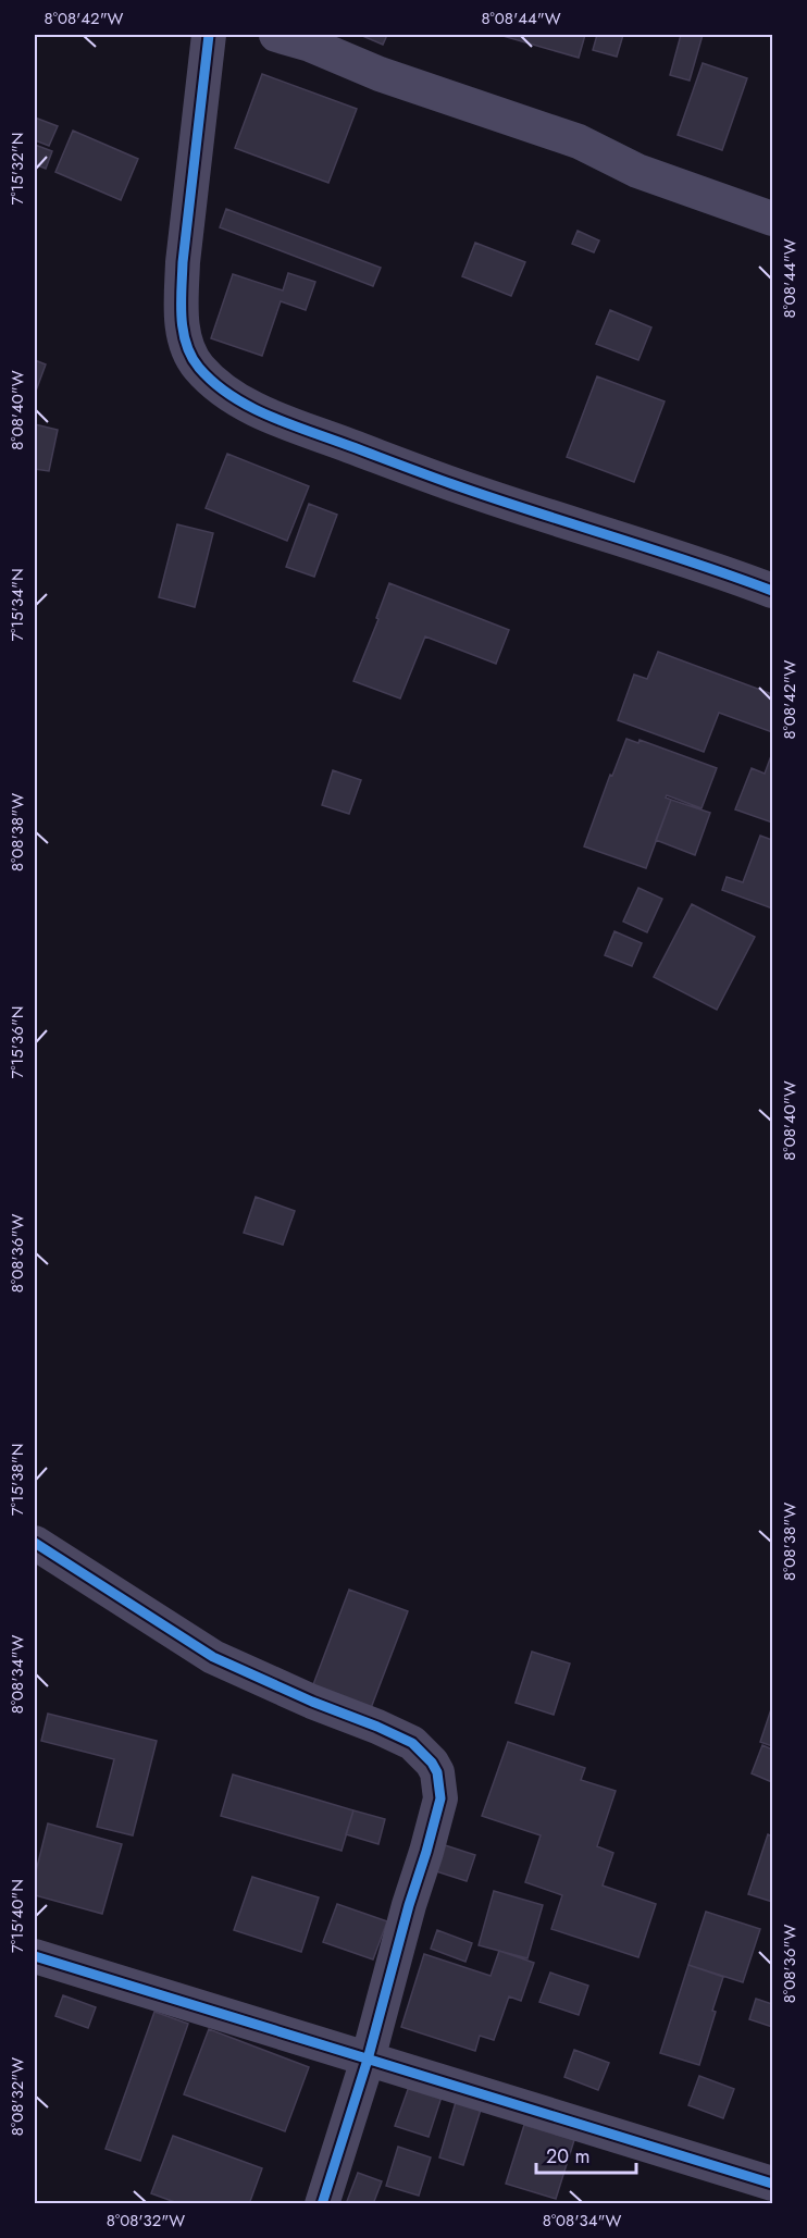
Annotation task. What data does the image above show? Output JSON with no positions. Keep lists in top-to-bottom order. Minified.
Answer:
{"scale_bar":"20 m","coordinates":["8°08'42\"W","8°08'44\"W","7°15'32\"N","8°08'40\"W","7°15'34\"N","8°08'38\"W","7°15'36\"N","8°08'36\"W","7°15'38\"N","8°08'34\"W","7°15'40\"N","8°08'32\"W"]}
